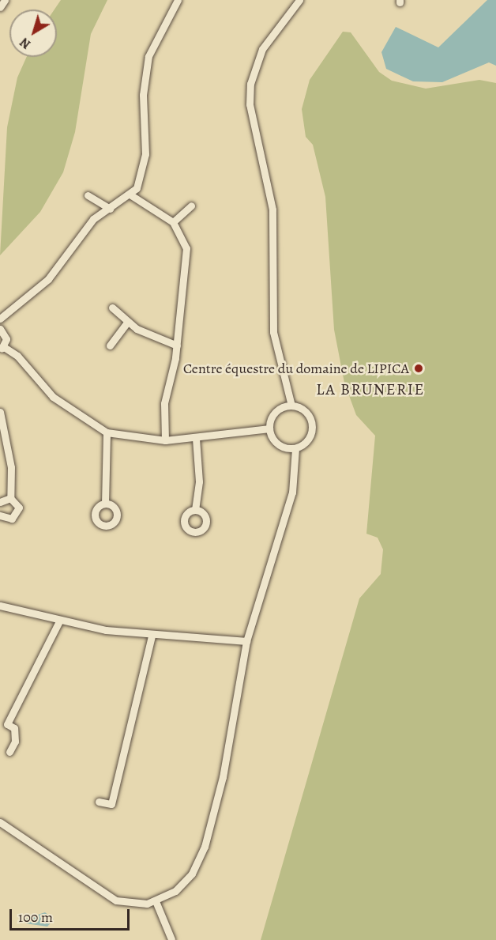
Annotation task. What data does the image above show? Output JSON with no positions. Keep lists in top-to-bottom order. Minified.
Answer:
{"districts":["LA BRUNERIE"],"places":["Centre équestre du domaine de LIPICA"],"scale_bar":"100 m","north":"bottom left"}
